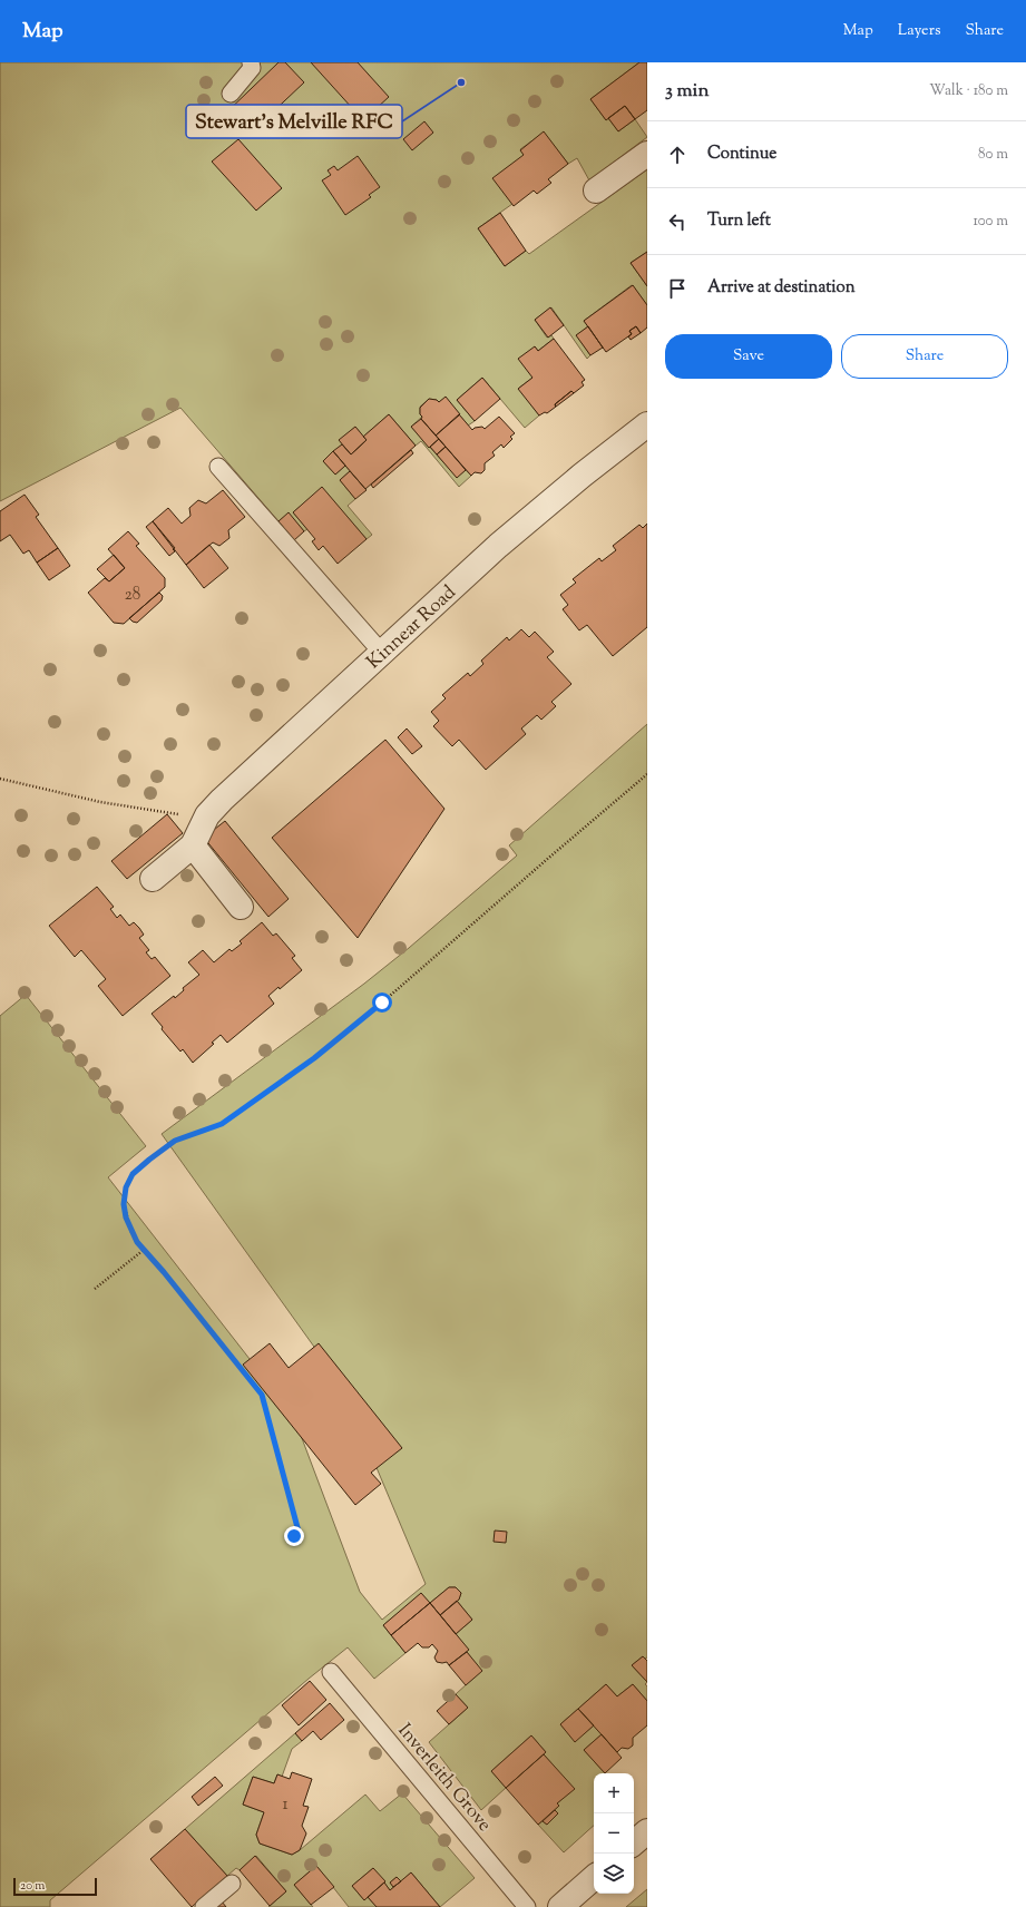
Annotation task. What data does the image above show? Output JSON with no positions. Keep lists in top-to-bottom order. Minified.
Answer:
{"streets":{"street":["Kinnear Road"],"lane":["Inverleith Grove"]},"places":["Stewart's Melville RFC"],"house_numbers":["28","1"],"scale_bar":"20 m","page":{"header":"Map","nav":["Map","Layers","Share"],"heading":["3 min","Walk · 180 m"],"list":[["Continue","80 m"],["Turn left","100 m"],"Arrive at destination"],"buttons":["Save","Share"],"map_buttons":["+","−"],"scale":"20 m"}}
